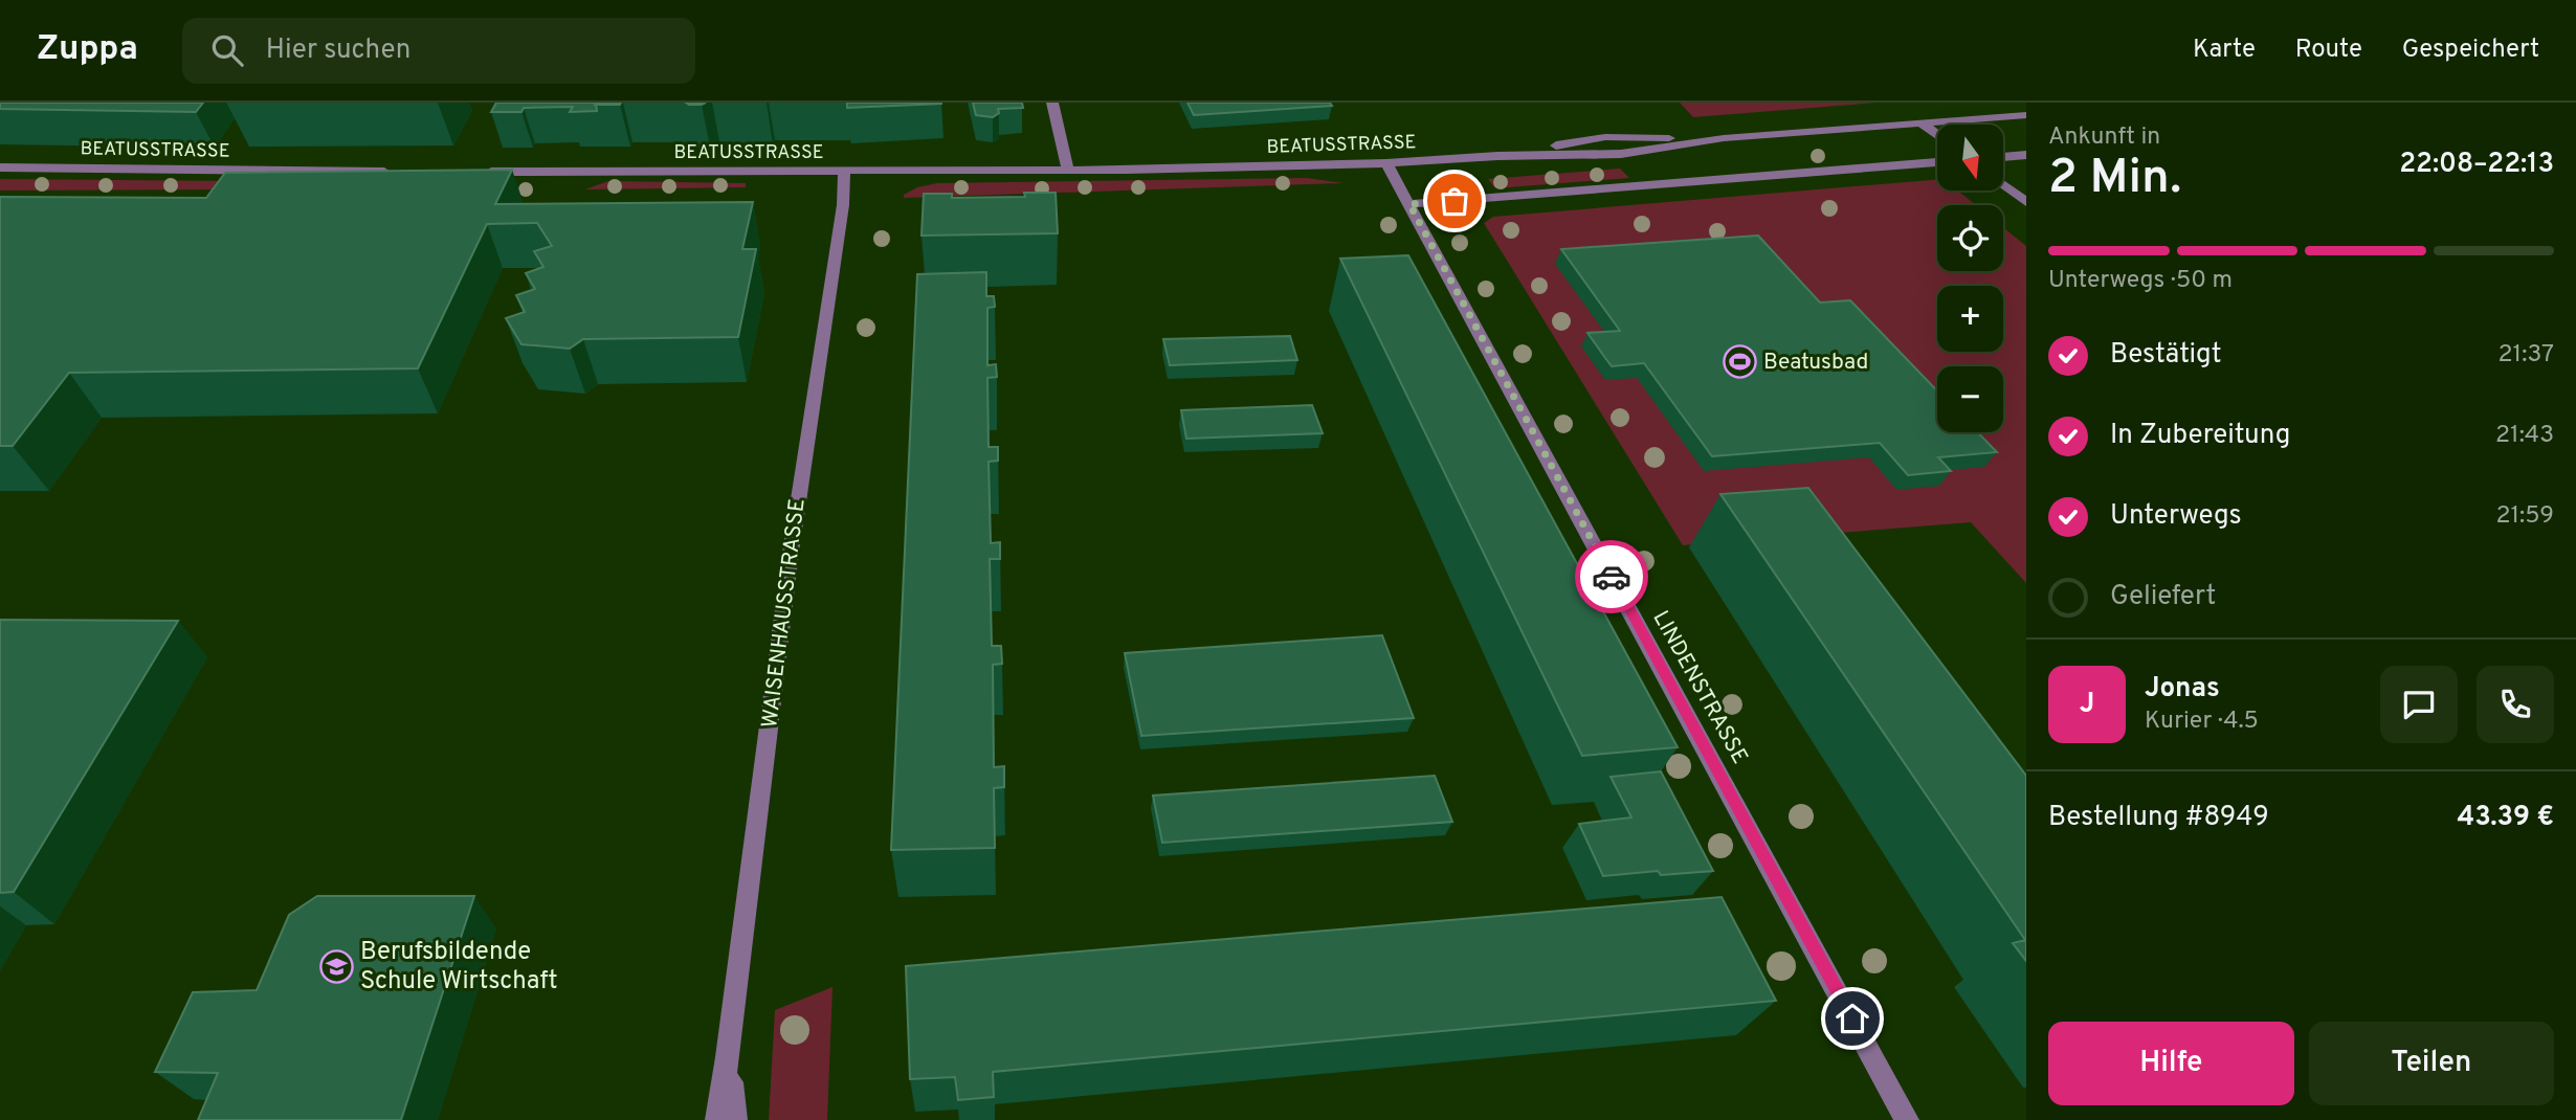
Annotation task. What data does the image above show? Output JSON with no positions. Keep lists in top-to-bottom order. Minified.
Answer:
{"streets":{"street":["BEATUSSTRASSE","WAISENHAUSSTRASSE","LINDENSTRASSE"]},"crossings":[["BEATUSSTRASSE","WAISENHAUSSTRASSE"],["BEATUSSTRASSE","LINDENSTRASSE"]],"places":{"sports":["Beatusbad"],"school or university":["Berufsbildende Schule Wirtschaft"]},"north":"bottom","page":{"header":"Zuppa","search":"Hier suchen","nav":["Karte","Route","Gespeichert"],"heading":["2 Min.","Ankunft in","22:08–22:13"],"panel":["Jonas","Kurier · 4.5","Bestellung #8949","43.39 €"],"map_buttons":["+","−"],"bar":"Unterwegs · 50 m","list":[["Bestätigt","21:37"],["In Zubereitung","21:43"],["Unterwegs","21:59"],"Geliefert"],"round":"J","buttons":["Hilfe","Teilen"]}}
